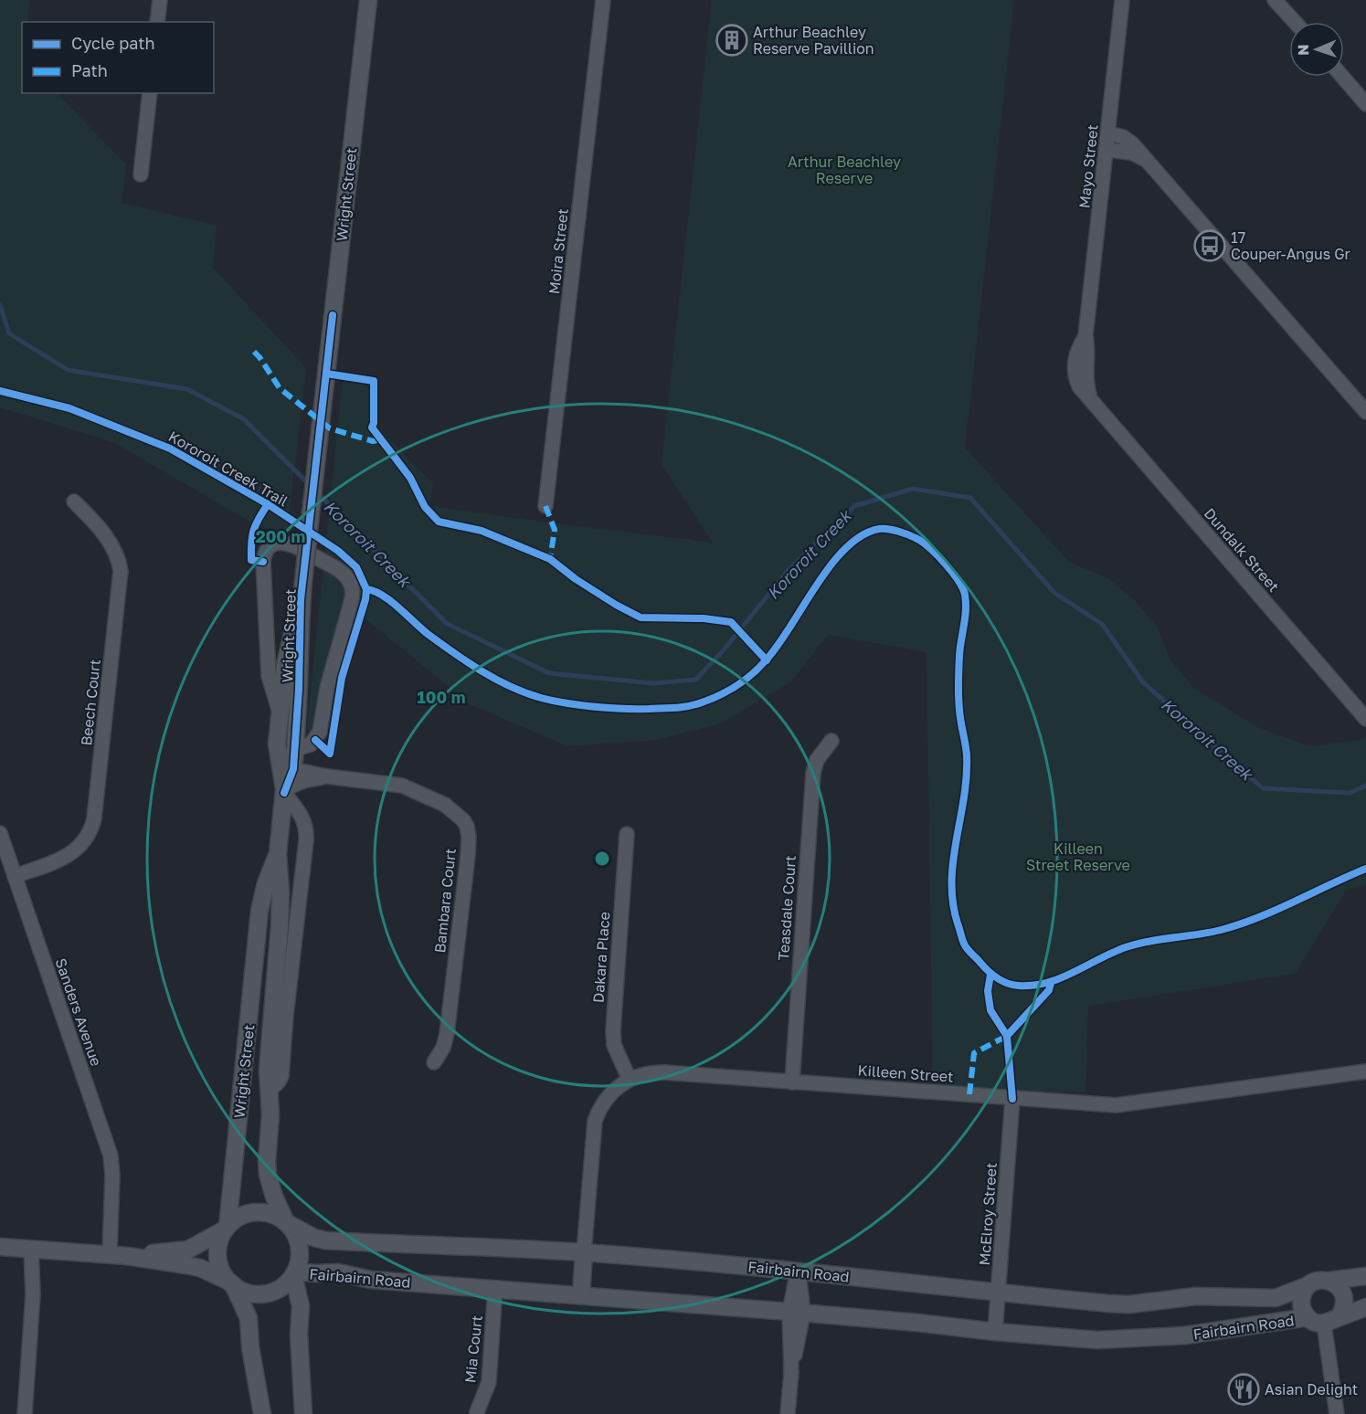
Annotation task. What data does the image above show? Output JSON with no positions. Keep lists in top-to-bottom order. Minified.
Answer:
{"streets":{"street":["Mayo Street","Wright Street","Moira Street","Dundalk Street","Beech Court","Bambara Court","Teasdale Court","Dakara Place","Sanders Avenue","Killeen Street","McElroy Street","Fairbairn Road","Mia Court"],"cycle path":["Kororoit Creek Trail"]},"crossings":[["Mayo Street","Dundalk Street"],["Wright Street","Bambara Court"],["Wright Street","Fairbairn Road"],["Beech Court","Sanders Avenue"],["Teasdale Court","Killeen Street"],["Dakara Place","Killeen Street"],["Killeen Street","McElroy Street"],["Killeen Street","Fairbairn Road"],["McElroy Street","Fairbairn Road"],["Fairbairn Road","Mia Court"]],"water":["Kororoit Creek"],"parks":["Arthur Beachley Reserve","Killeen Street Reserve"],"places":{"building":["Arthur Beachley Reserve Pavillion"],"bus stop":["17 Couper-Angus Gr"],"restaurant":["Asian Delight"]},"legend":["Cycle path","Path"],"north":"left","rings":["200 m","100 m"]}
